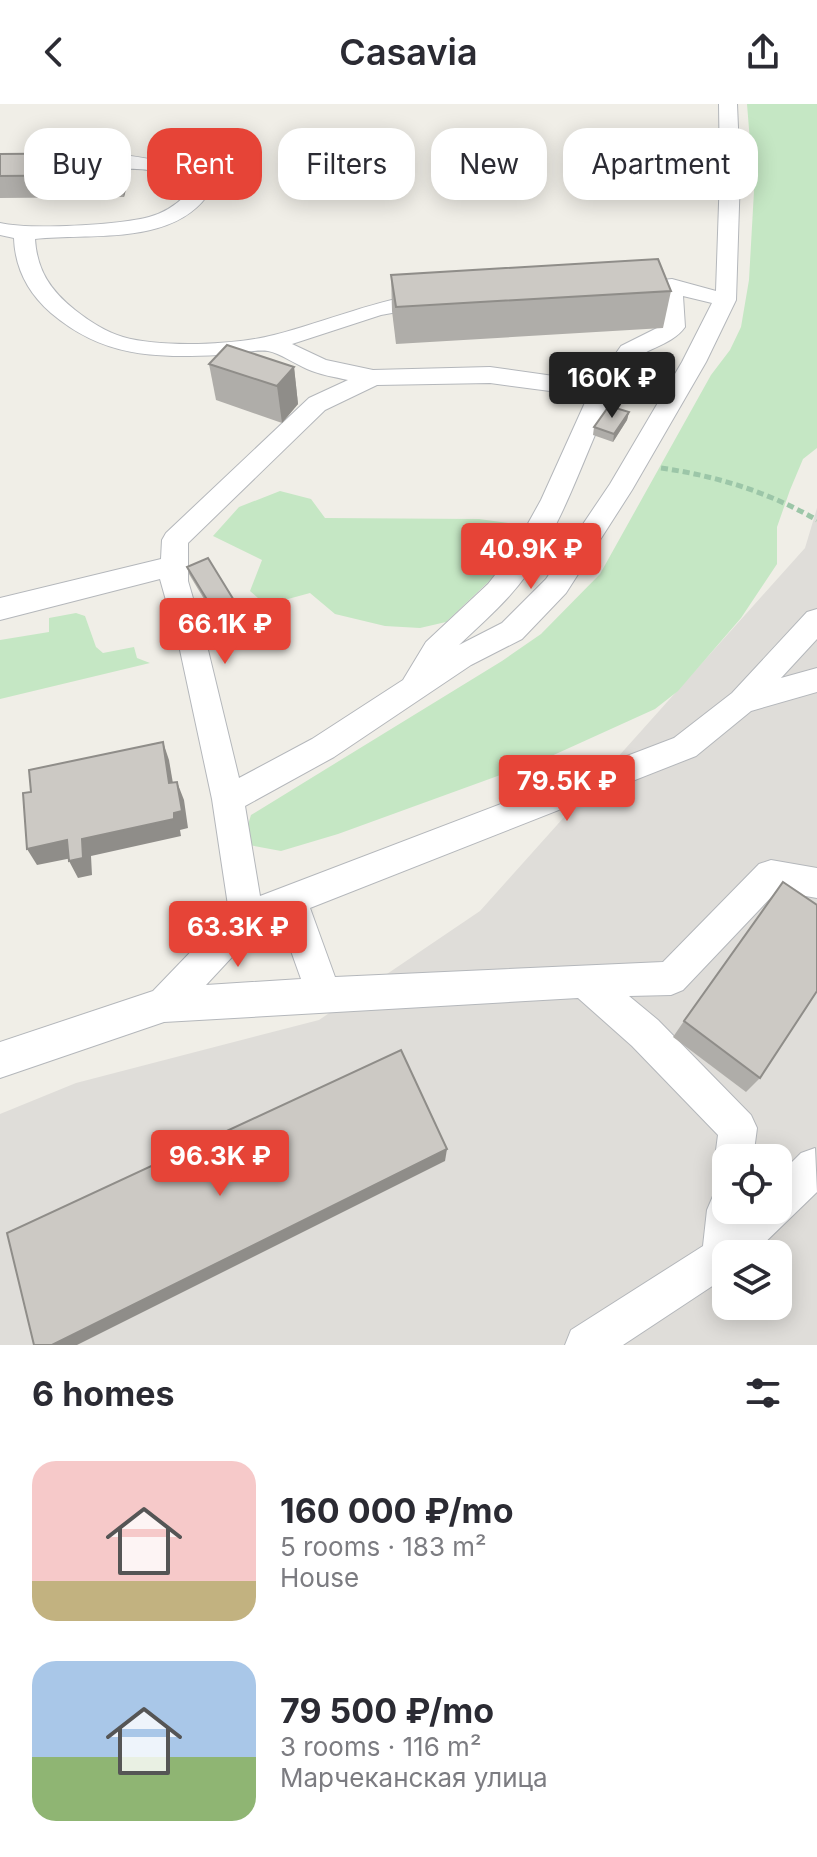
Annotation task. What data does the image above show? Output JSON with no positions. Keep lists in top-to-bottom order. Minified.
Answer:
{"page":{"header":"Casavia","chip":["Buy","Rent","Filters","New","Apartment"],"price":["160K ₽","40.9K ₽","66.1K ₽","79.5K ₽","63.3K ₽","96.3K ₽"],"heading":"6 homes","list":[{"name":"160 000 ₽/mo","note":"5 rooms · 183 m² · House"},{"name":"79 500 ₽/mo","note":"3 rooms · 116 m² · Марчеканская улица"}]}}
